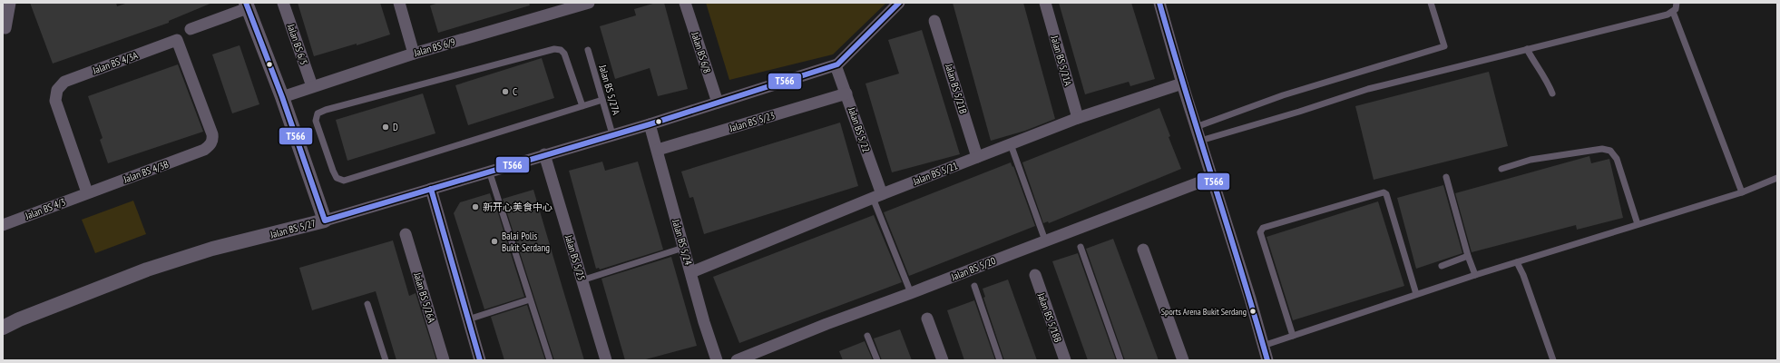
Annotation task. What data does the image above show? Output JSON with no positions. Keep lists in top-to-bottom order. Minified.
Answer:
{"streets":{"street":["Jalan BS 6/5","Jalan BS 6/9","Jalan BS 6/8","Jalan BS 5/21A","Jalan BS 4/3A","Jalan BS 5/21B","Jalan BS 5/23","Jalan BS 5/22","Jalan BS 4/3B","Jalan BS 5/21","Jalan BS 4/3","Jalan BS 5/27","Jalan BS 5/24","Jalan BS 5/25","Jalan BS 5/20","Jalan BS 5/26A","Jalan BS 5/18B"],"lane":["Jalan BS 5/27A"]},"crossings":[["Jalan BS 6/5","Jalan BS 6/9"],["Jalan BS 6/8","Jalan BS 5/27"],["Jalan BS 5/21A","Jalan BS 5/21"],["Jalan BS 4/3A","Jalan BS 4/3B"],["Jalan BS 4/3A","Jalan BS 4/3"],["Jalan BS 5/21B","Jalan BS 5/21"],["Jalan BS 5/27A","Jalan BS 5/27"],["Jalan BS 5/23","Jalan BS 5/22"],["Jalan BS 5/23","Jalan BS 5/24"],["Jalan BS 5/22","Jalan BS 5/21"],["Jalan BS 5/22","Jalan BS 5/27"],["Jalan BS 4/3B","Jalan BS 4/3"],["Jalan BS 5/21","Jalan BS 5/24"],["Jalan BS 5/27","Jalan BS 5/24"],["Jalan BS 5/27","Jalan BS 5/25"]],"places":["C","D","新开心美食中心","Balai Polis Bukit Serdang","Sports Arena Bukit Serdang"],"lines":["transit line T566"]}
